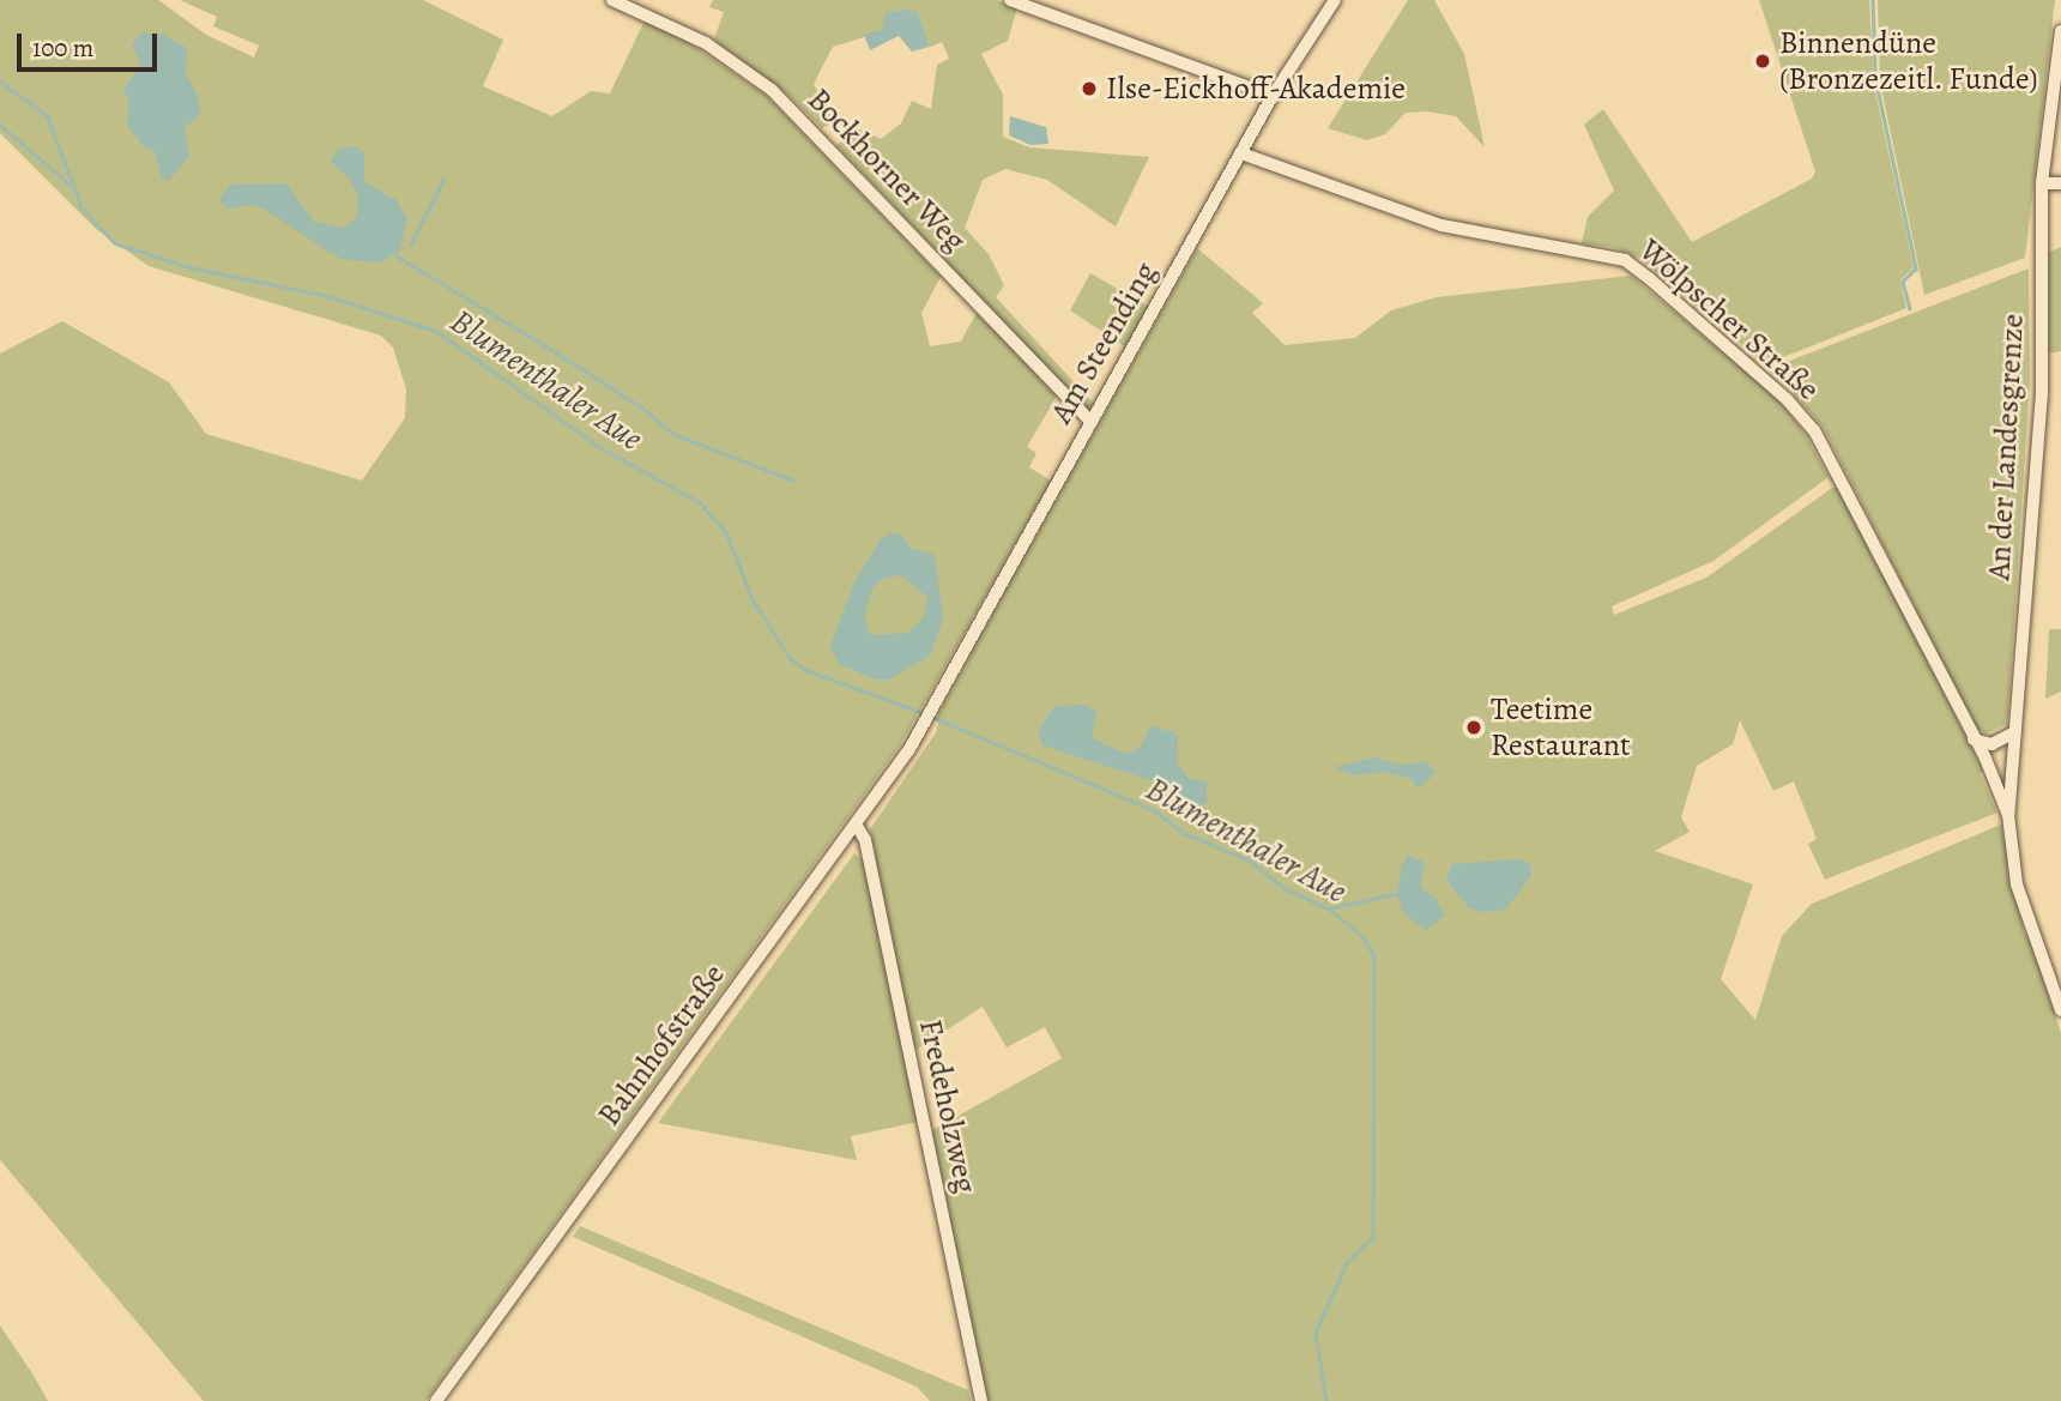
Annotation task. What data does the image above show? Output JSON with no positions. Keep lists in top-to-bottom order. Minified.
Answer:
{"streets":{"street":["Bockhorner Weg","Wölpscher Straße","Am Steending","An der Landesgrenze","Bahnhofstraße","Fredeholzweg"]},"crossings":[["Bockhorner Weg","Am Steending"],["Wölpscher Straße","Am Steending"],["Wölpscher Straße","An der Landesgrenze"],["Am Steending","Bahnhofstraße"],["Bahnhofstraße","Fredeholzweg"]],"water":["Blumenthaler Aue"],"places":["Binnendüne (Bronzezeitl. Funde)","Ilse-Eickhoff-Akademie","Teetime Restaurant"],"scale_bar":"100 m"}
